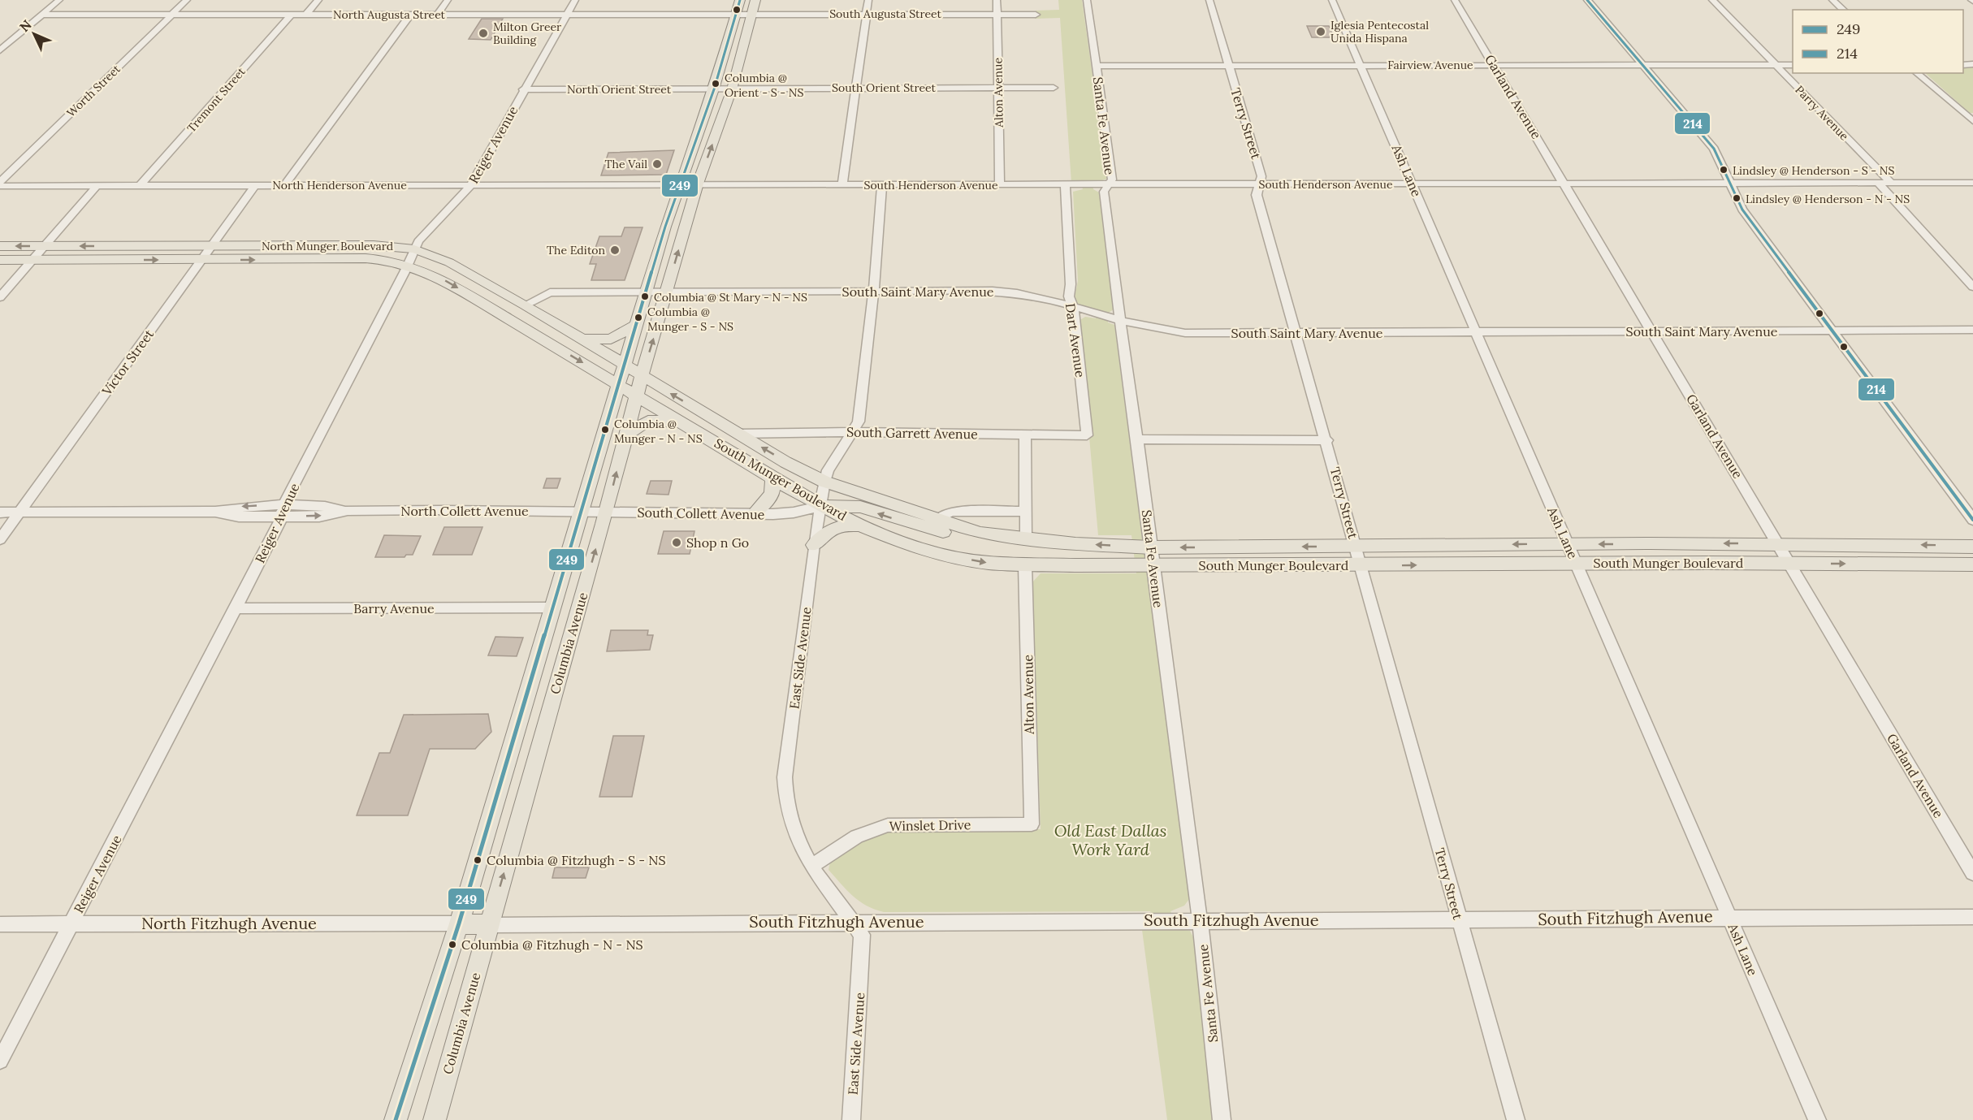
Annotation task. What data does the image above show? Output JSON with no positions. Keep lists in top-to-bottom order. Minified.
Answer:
{"streets":{"main road":["North Munger Boulevard","South Munger Boulevard","Columbia Avenue"],"street":["South Augusta Street","North Augusta Street","Fairview Avenue","South Orient Street","North Orient Street","Worth Street","Alton Avenue","Garland Avenue","Tremont Street","Parry Avenue","Terry Street","Santa Fe Avenue","Reiger Avenue","Ash Lane","South Henderson Avenue","North Henderson Avenue","South Saint Mary Avenue","Dart Avenue","Victor Street","South Garrett Avenue","North Collett Avenue","South Collett Avenue","Barry Avenue","East Side Avenue","Winslet Drive","South Fitzhugh Avenue","North Fitzhugh Avenue"]},"crossings":[["South Augusta Street","North Augusta Street"],["South Augusta Street","Alton Avenue"],["South Augusta Street","Columbia Avenue"],["North Augusta Street","Worth Street"],["North Augusta Street","Tremont Street"],["North Augusta Street","Reiger Avenue"],["North Augusta Street","Columbia Avenue"],["Fairview Avenue","Garland Avenue"],["Fairview Avenue","Parry Avenue"],["Fairview Avenue","Terry Street"],["Fairview Avenue","Santa Fe Avenue"],["Fairview Avenue","Ash Lane"],["South Orient Street","North Orient Street"],["South Orient Street","Alton Avenue"],["South Orient Street","Columbia Avenue"],["North Orient Street","Reiger Avenue"],["North Orient Street","Columbia Avenue"],["Alton Avenue","South Henderson Avenue"],["Alton Avenue","South Munger Boulevard"],["Alton Avenue","Winslet Drive"],["Garland Avenue","South Henderson Avenue"],["Garland Avenue","South Saint Mary Avenue"],["Garland Avenue","South Munger Boulevard"],["Tremont Street","North Henderson Avenue"],["Parry Avenue","South Henderson Avenue"],["Terry Street","South Henderson Avenue"],["Terry Street","South Saint Mary Avenue"],["Terry Street","South Munger Boulevard"],["Terry Street","South Fitzhugh Avenue"],["Santa Fe Avenue","South Henderson Avenue"],["Santa Fe Avenue","South Saint Mary Avenue"],["Santa Fe Avenue","South Munger Boulevard"],["Santa Fe Avenue","South Fitzhugh Avenue"],["Reiger Avenue","North Henderson Avenue"],["Reiger Avenue","North Munger Boulevard"],["Reiger Avenue","North Collett Avenue"],["Reiger Avenue","Barry Avenue"],["Reiger Avenue","North Fitzhugh Avenue"],["Ash Lane","South Henderson Avenue"],["Ash Lane","South Saint Mary Avenue"],["Ash Lane","South Munger Boulevard"],["Ash Lane","South Fitzhugh Avenue"],["South Henderson Avenue","North Henderson Avenue"],["South Henderson Avenue","Dart Avenue"],["South Henderson Avenue","Columbia Avenue"],["South Henderson Avenue","East Side Avenue"],["North Henderson Avenue","Victor Street"],["North Henderson Avenue","Columbia Avenue"],["North Munger Boulevard","South Saint Mary Avenue"],["North Munger Boulevard","Victor Street"],["North Munger Boulevard","South Munger Boulevard"],["North Munger Boulevard","Columbia Avenue"],["South Saint Mary Avenue","Dart Avenue"],["South Saint Mary Avenue","Columbia Avenue"],["South Saint Mary Avenue","East Side Avenue"],["Dart Avenue","South Garrett Avenue"],["Victor Street","North Collett Avenue"],["South Garrett Avenue","South Munger Boulevard"],["South Garrett Avenue","East Side Avenue"],["South Munger Boulevard","South Collett Avenue"],["South Munger Boulevard","Columbia Avenue"],["South Munger Boulevard","East Side Avenue"],["North Collett Avenue","South Collett Avenue"],["North Collett Avenue","Columbia Avenue"],["South Collett Avenue","Columbia Avenue"],["South Collett Avenue","East Side Avenue"],["Barry Avenue","Columbia Avenue"],["Columbia Avenue","South Fitzhugh Avenue"],["Columbia Avenue","North Fitzhugh Avenue"],["East Side Avenue","Winslet Drive"],["East Side Avenue","South Fitzhugh Avenue"]],"parks":["Old East Dallas Work Yard"],"places":["Iglesia Pentecostal Unida Hispana","Milton Greer Building","Columbia @ Orient - S - NS","The Vail","Lindsley @ Henderson - S - NS","Lindsley @ Henderson - N - NS","The Editon","Columbia @ St Mary - N - NS","Columbia @ Munger - S - NS","Columbia @ Munger - N - NS","Shop n Go","Columbia @ Fitzhugh - S - NS","Columbia @ Fitzhugh - N - NS"],"lines":["transit line 249","transit line 214"],"legend":["249","214"],"north":"top left"}
